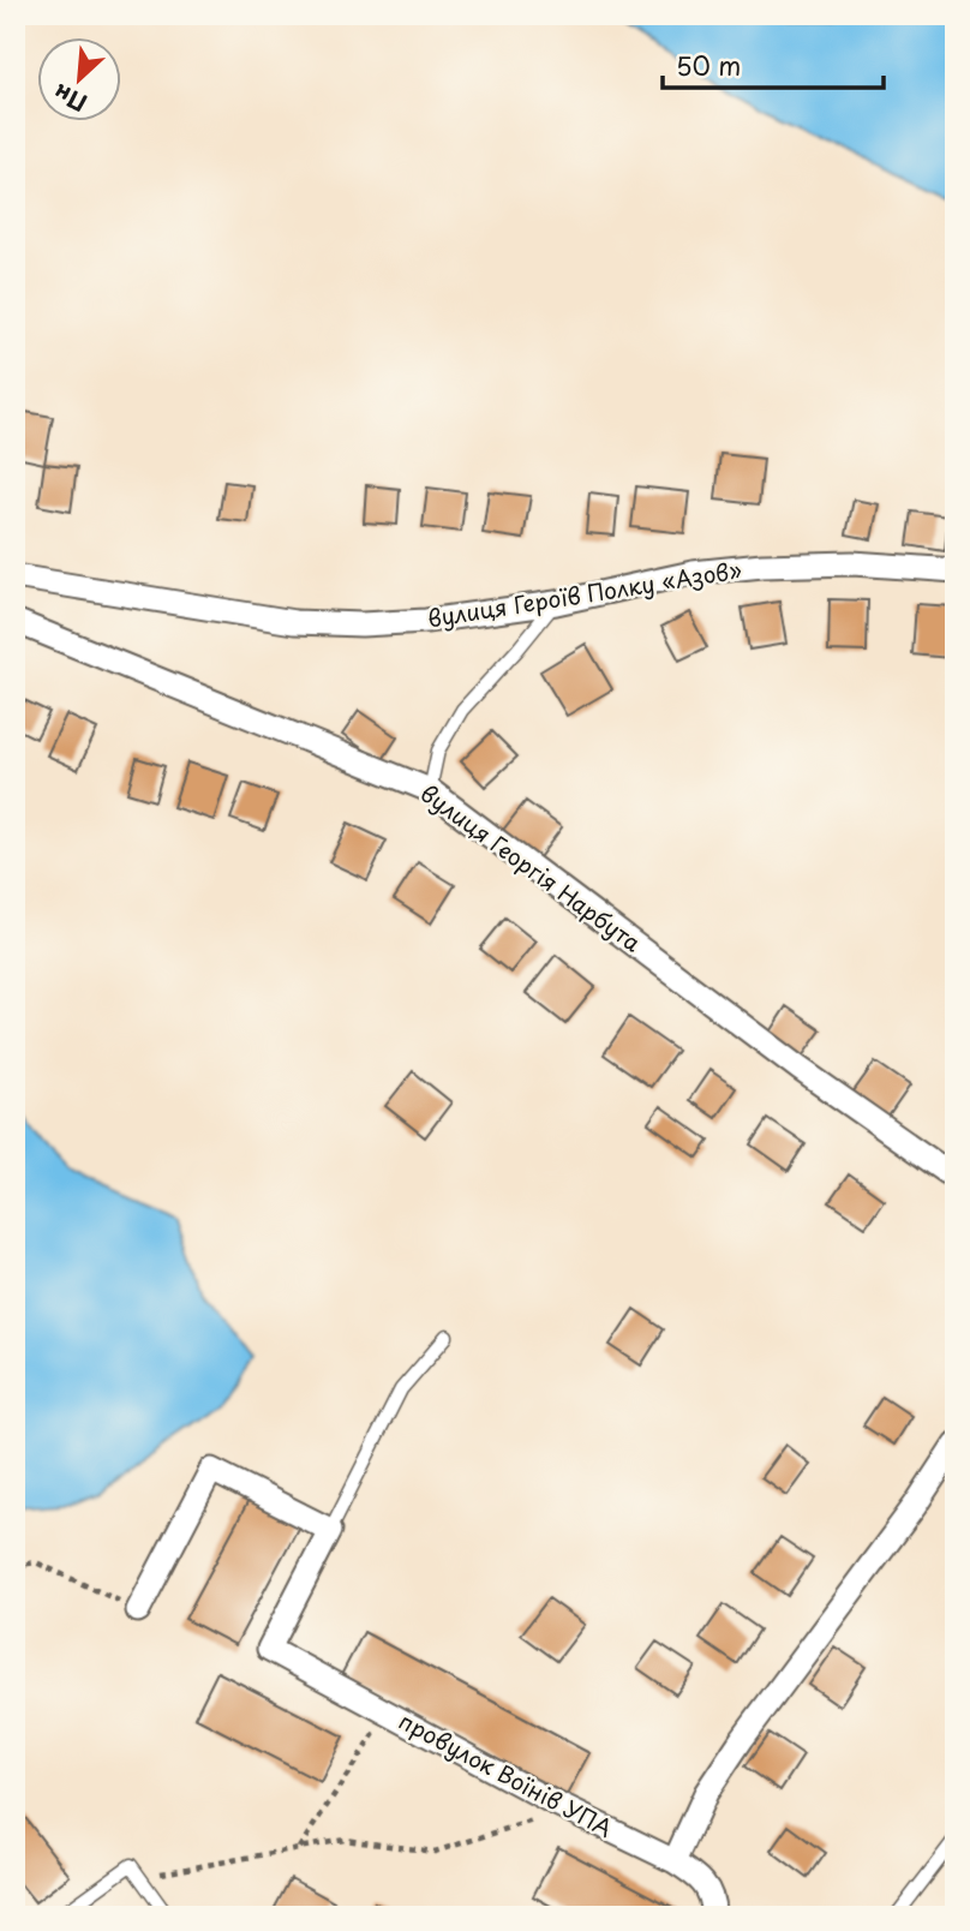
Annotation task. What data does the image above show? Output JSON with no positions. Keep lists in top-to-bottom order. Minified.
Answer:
{"streets":{"street":["вулиця Героїв Полку «Азов»","вулиця Георгія Нарбута","провулок Воїнів УПА"]},"scale_bar":"50 m","north":"bottom left"}
